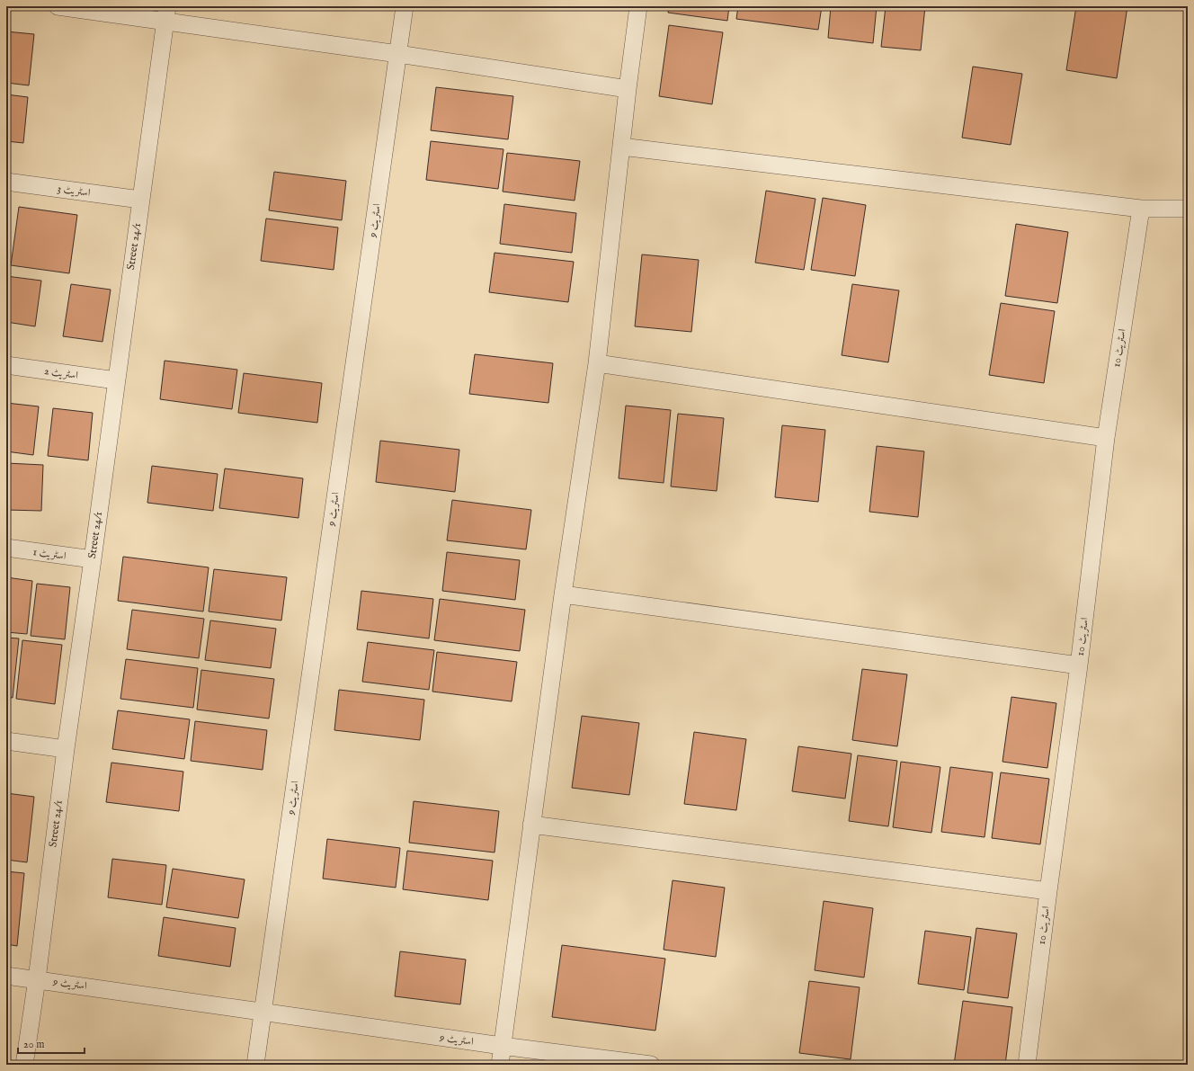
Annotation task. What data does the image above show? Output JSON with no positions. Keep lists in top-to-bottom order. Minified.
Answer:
{"streets":{"street":["اسٹریٹ 3","اسٹریٹ 9","Street 24/1","اسٹریٹ 10","اسٹریٹ 2","اسٹریٹ 1"]},"crossings":[["اسٹریٹ 3","Street 24/1"],["اسٹریٹ 9","Street 24/1"],["Street 24/1","اسٹریٹ 2"],["Street 24/1","اسٹریٹ 1"]],"scale_bar":"20 m"}
